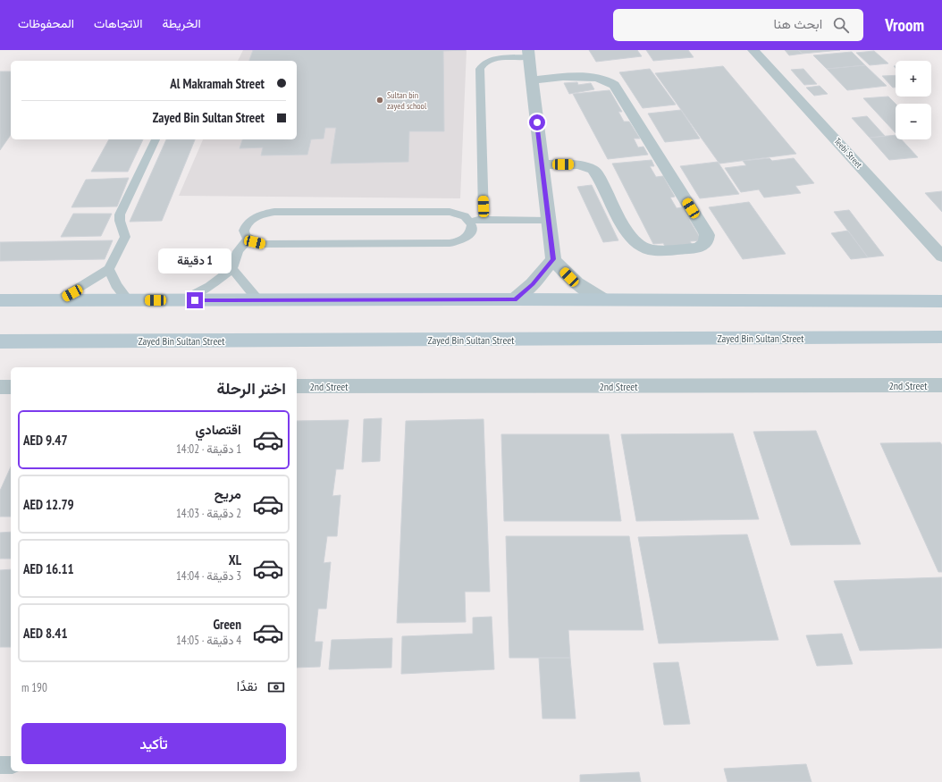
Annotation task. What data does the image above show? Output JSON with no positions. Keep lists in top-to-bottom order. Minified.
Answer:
{"streets":{"main road":["Zayed Bin Sultan Street"],"street":["Teebi Street","2nd Street"]},"places":["Sultan bin zayed school"],"page":{"header":"Vroom","search":"ابحث هنا","nav":["الخريطة","الاتجاهات","المحفوظات"],"map_buttons":["+","−"],"banner":["Al Makramah Street","Zayed Bin Sultan Street"],"bubble":"1 دقيقة","heading":"اختر الرحلة","list":[{"name":"اقتصادي","note":"1 دقيقة · 14:02","value":"AED 9.47"},{"name":"مريح","note":"2 دقيقة · 14:03","value":"AED 12.79"},{"name":"XL","note":"3 دقيقة · 14:04","value":"AED 16.11"},{"name":"Green","note":"4 دقيقة · 14:05","value":"AED 8.41"}],"pay":["نقدًا","190 m"],"buttons":"تأكيد"}}
